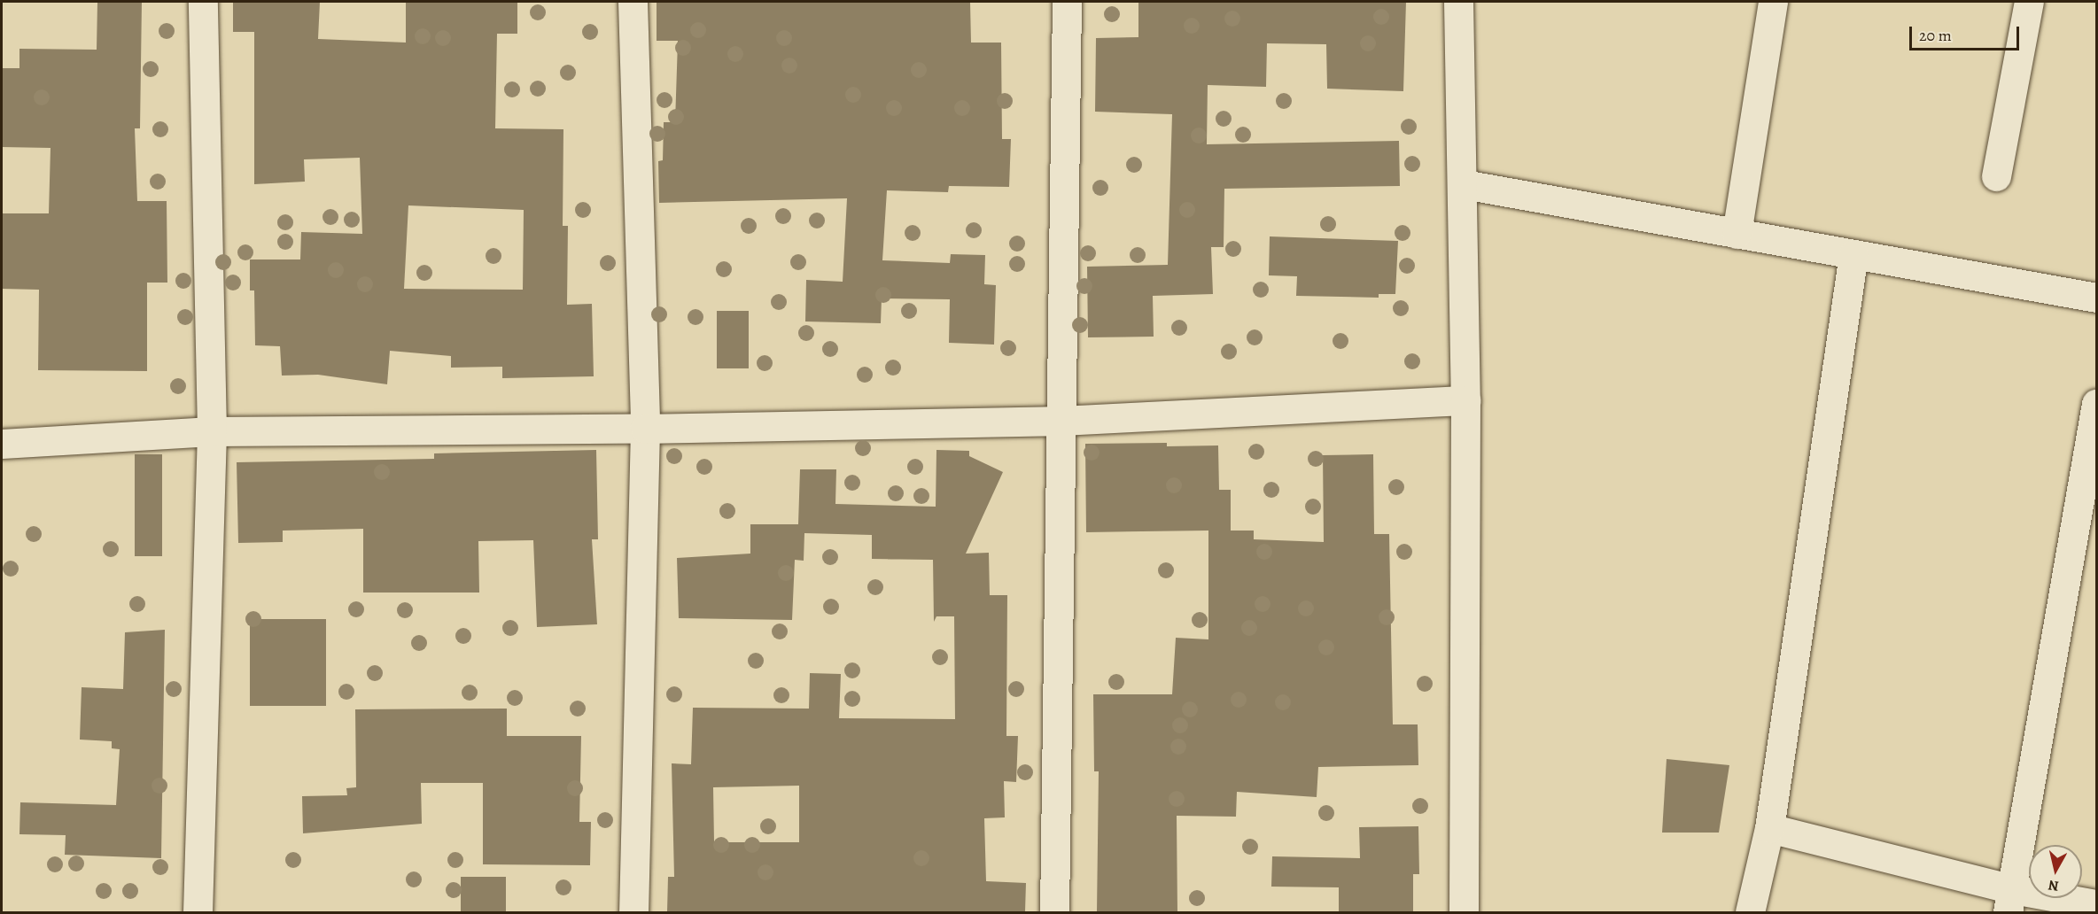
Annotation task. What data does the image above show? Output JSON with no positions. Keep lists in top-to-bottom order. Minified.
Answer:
{"scale_bar":"20 m","north":"bottom"}
